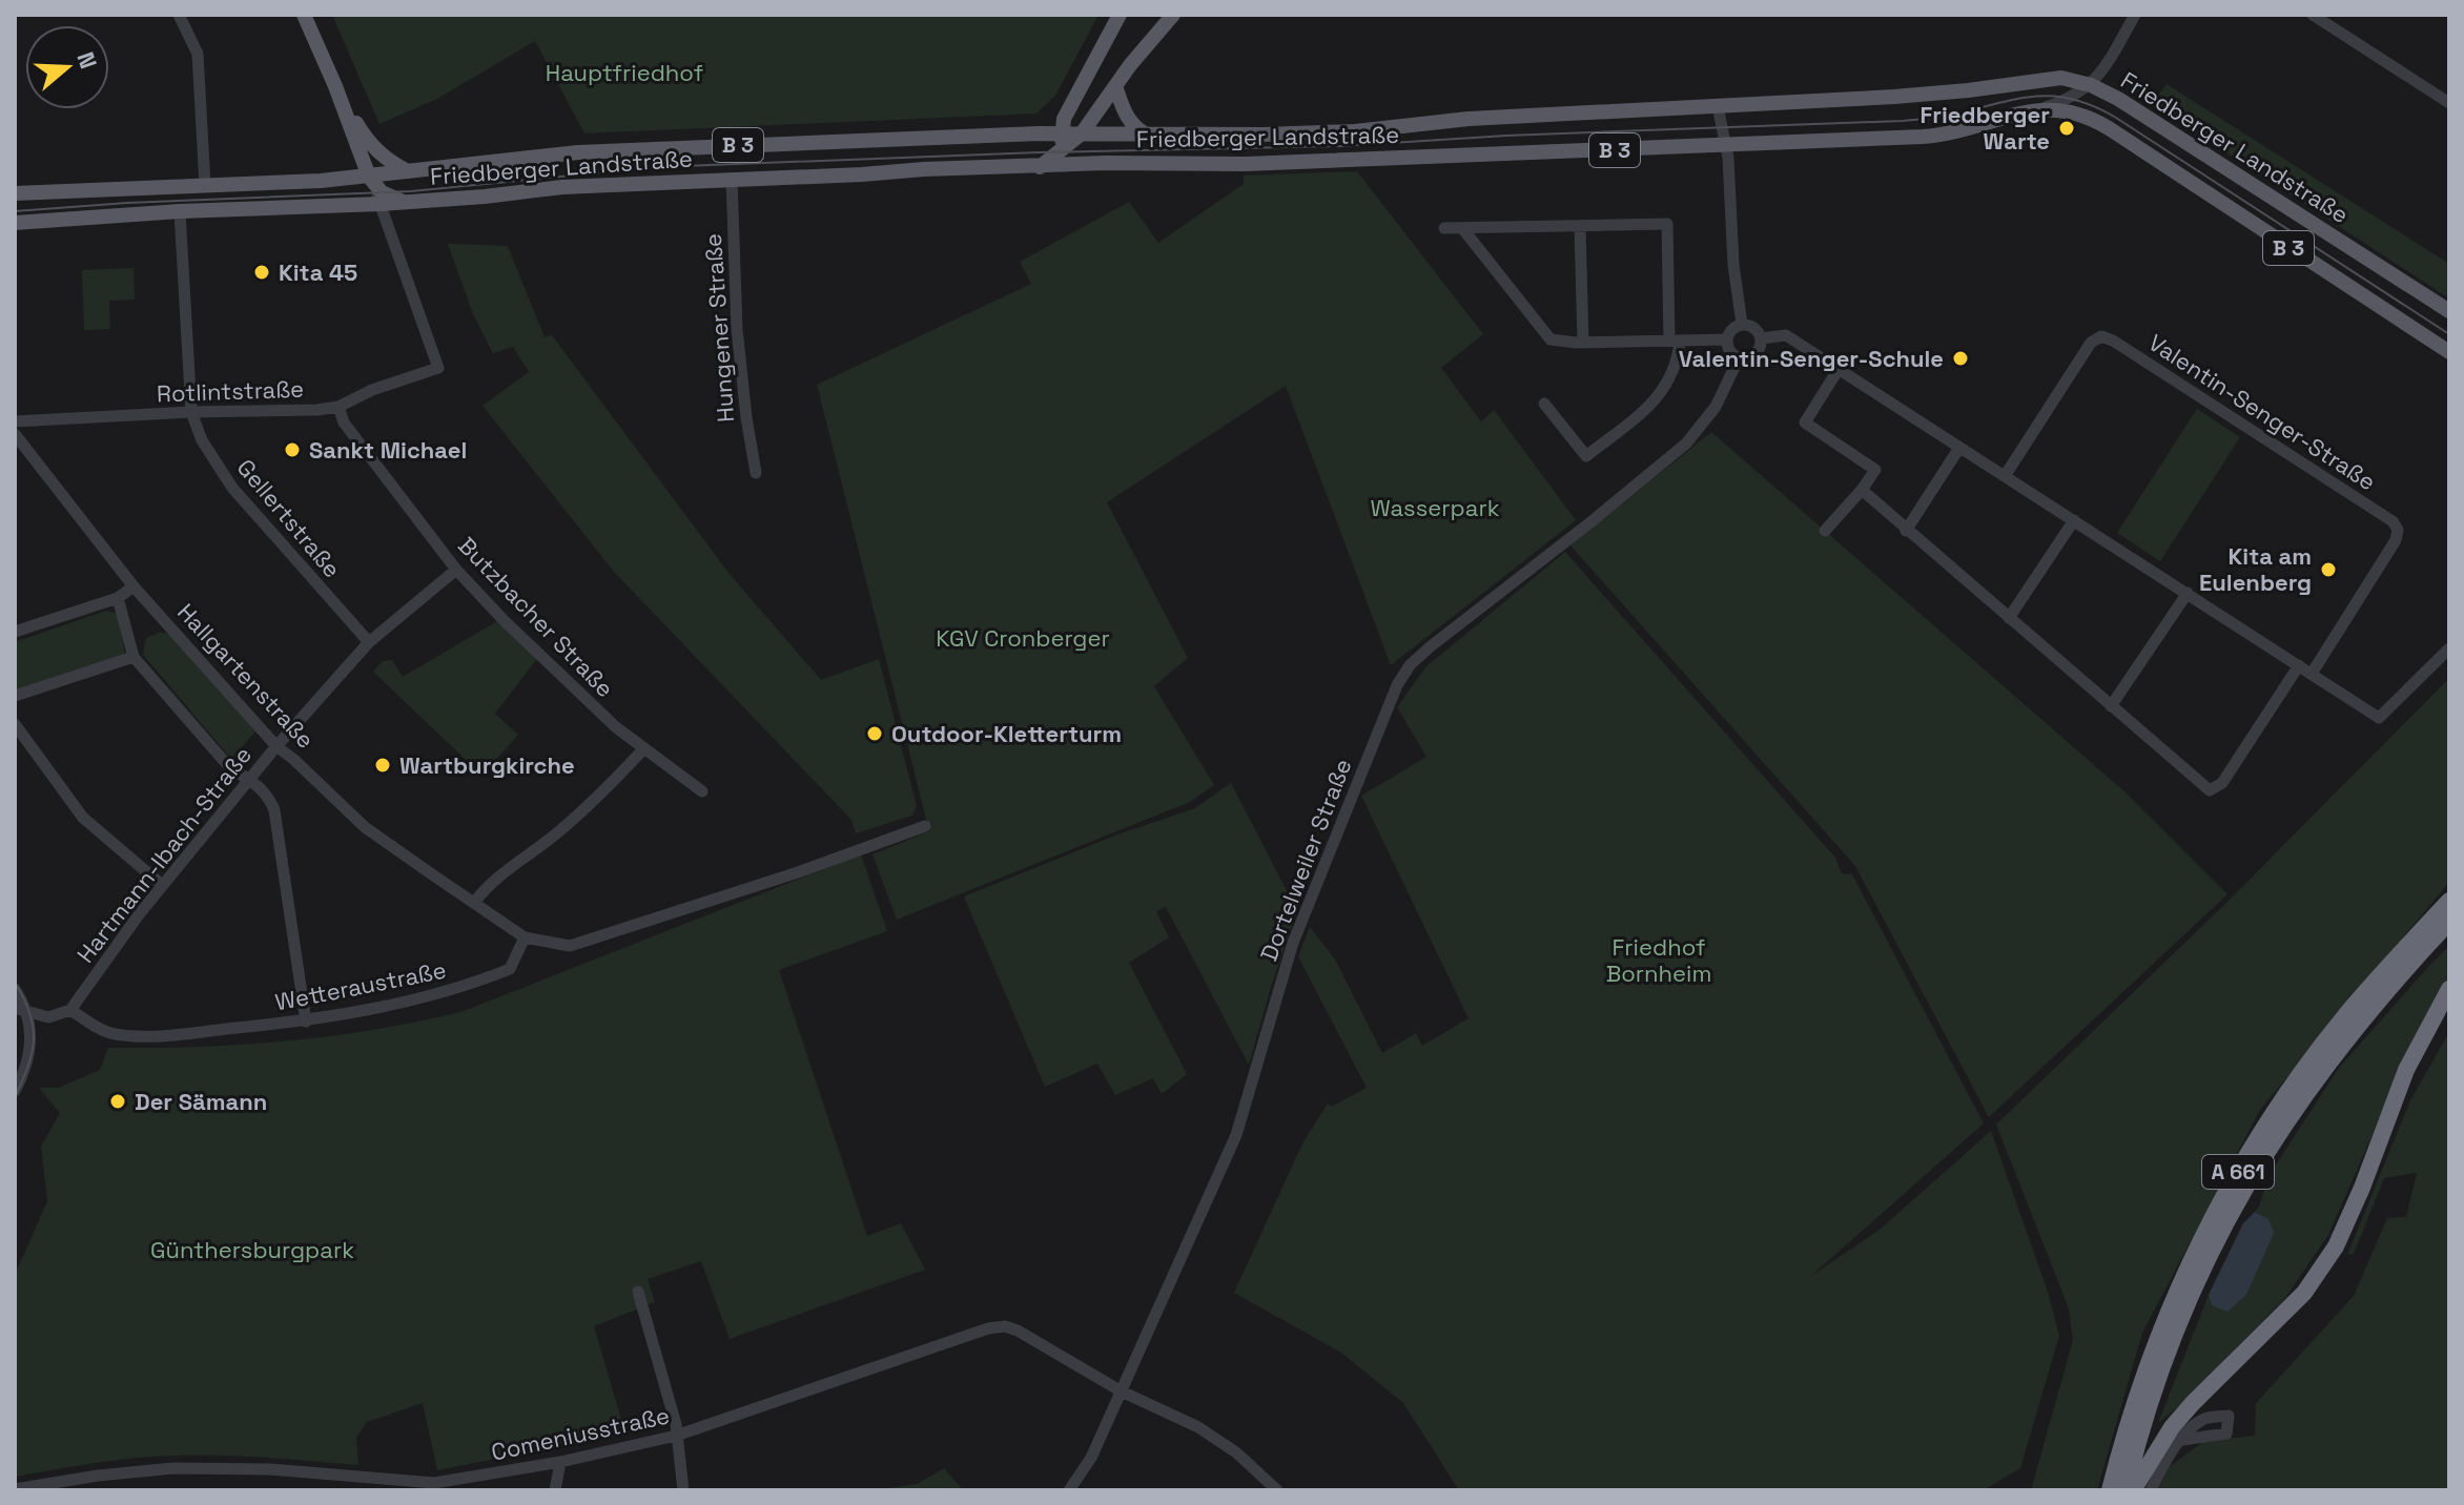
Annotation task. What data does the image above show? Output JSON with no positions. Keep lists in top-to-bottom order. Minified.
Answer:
{"streets":{"highway":["A 661"],"main road":["Friedberger Landstraße","B 3"],"street":["Hungener Straße","Rotlintstraße","Valentin-Senger-Straße","Gellertstraße","Butzbacher Straße","Hallgartenstraße","Hartmann-Ibach-Straße","Dortelweiler Straße","Wetteraustraße","Comeniusstraße"]},"crossings":[["Friedberger Landstraße","Hungener Straße"],["Friedberger Landstraße","Rotlintstraße"],["Friedberger Landstraße","Gellertstraße"],["Rotlintstraße","Gellertstraße"],["Rotlintstraße","Butzbacher Straße"],["Gellertstraße","Hartmann-Ibach-Straße"],["Butzbacher Straße","Hartmann-Ibach-Straße"],["Hallgartenstraße","Hartmann-Ibach-Straße"],["Hallgartenstraße","Wetteraustraße"],["Hartmann-Ibach-Straße","Wetteraustraße"],["Dortelweiler Straße","Comeniusstraße"]],"parks":["Hauptfriedhof","Wasserpark","KGV Cronberger","Friedhof Bornheim","Günthersburgpark"],"places":["Friedberger Warte","Kita 45","Valentin-Senger-Schule","Sankt Michael","Kita am Eulenberg","Outdoor-Kletterturm","Wartburgkirche","Der Sämann"],"north":"right"}
